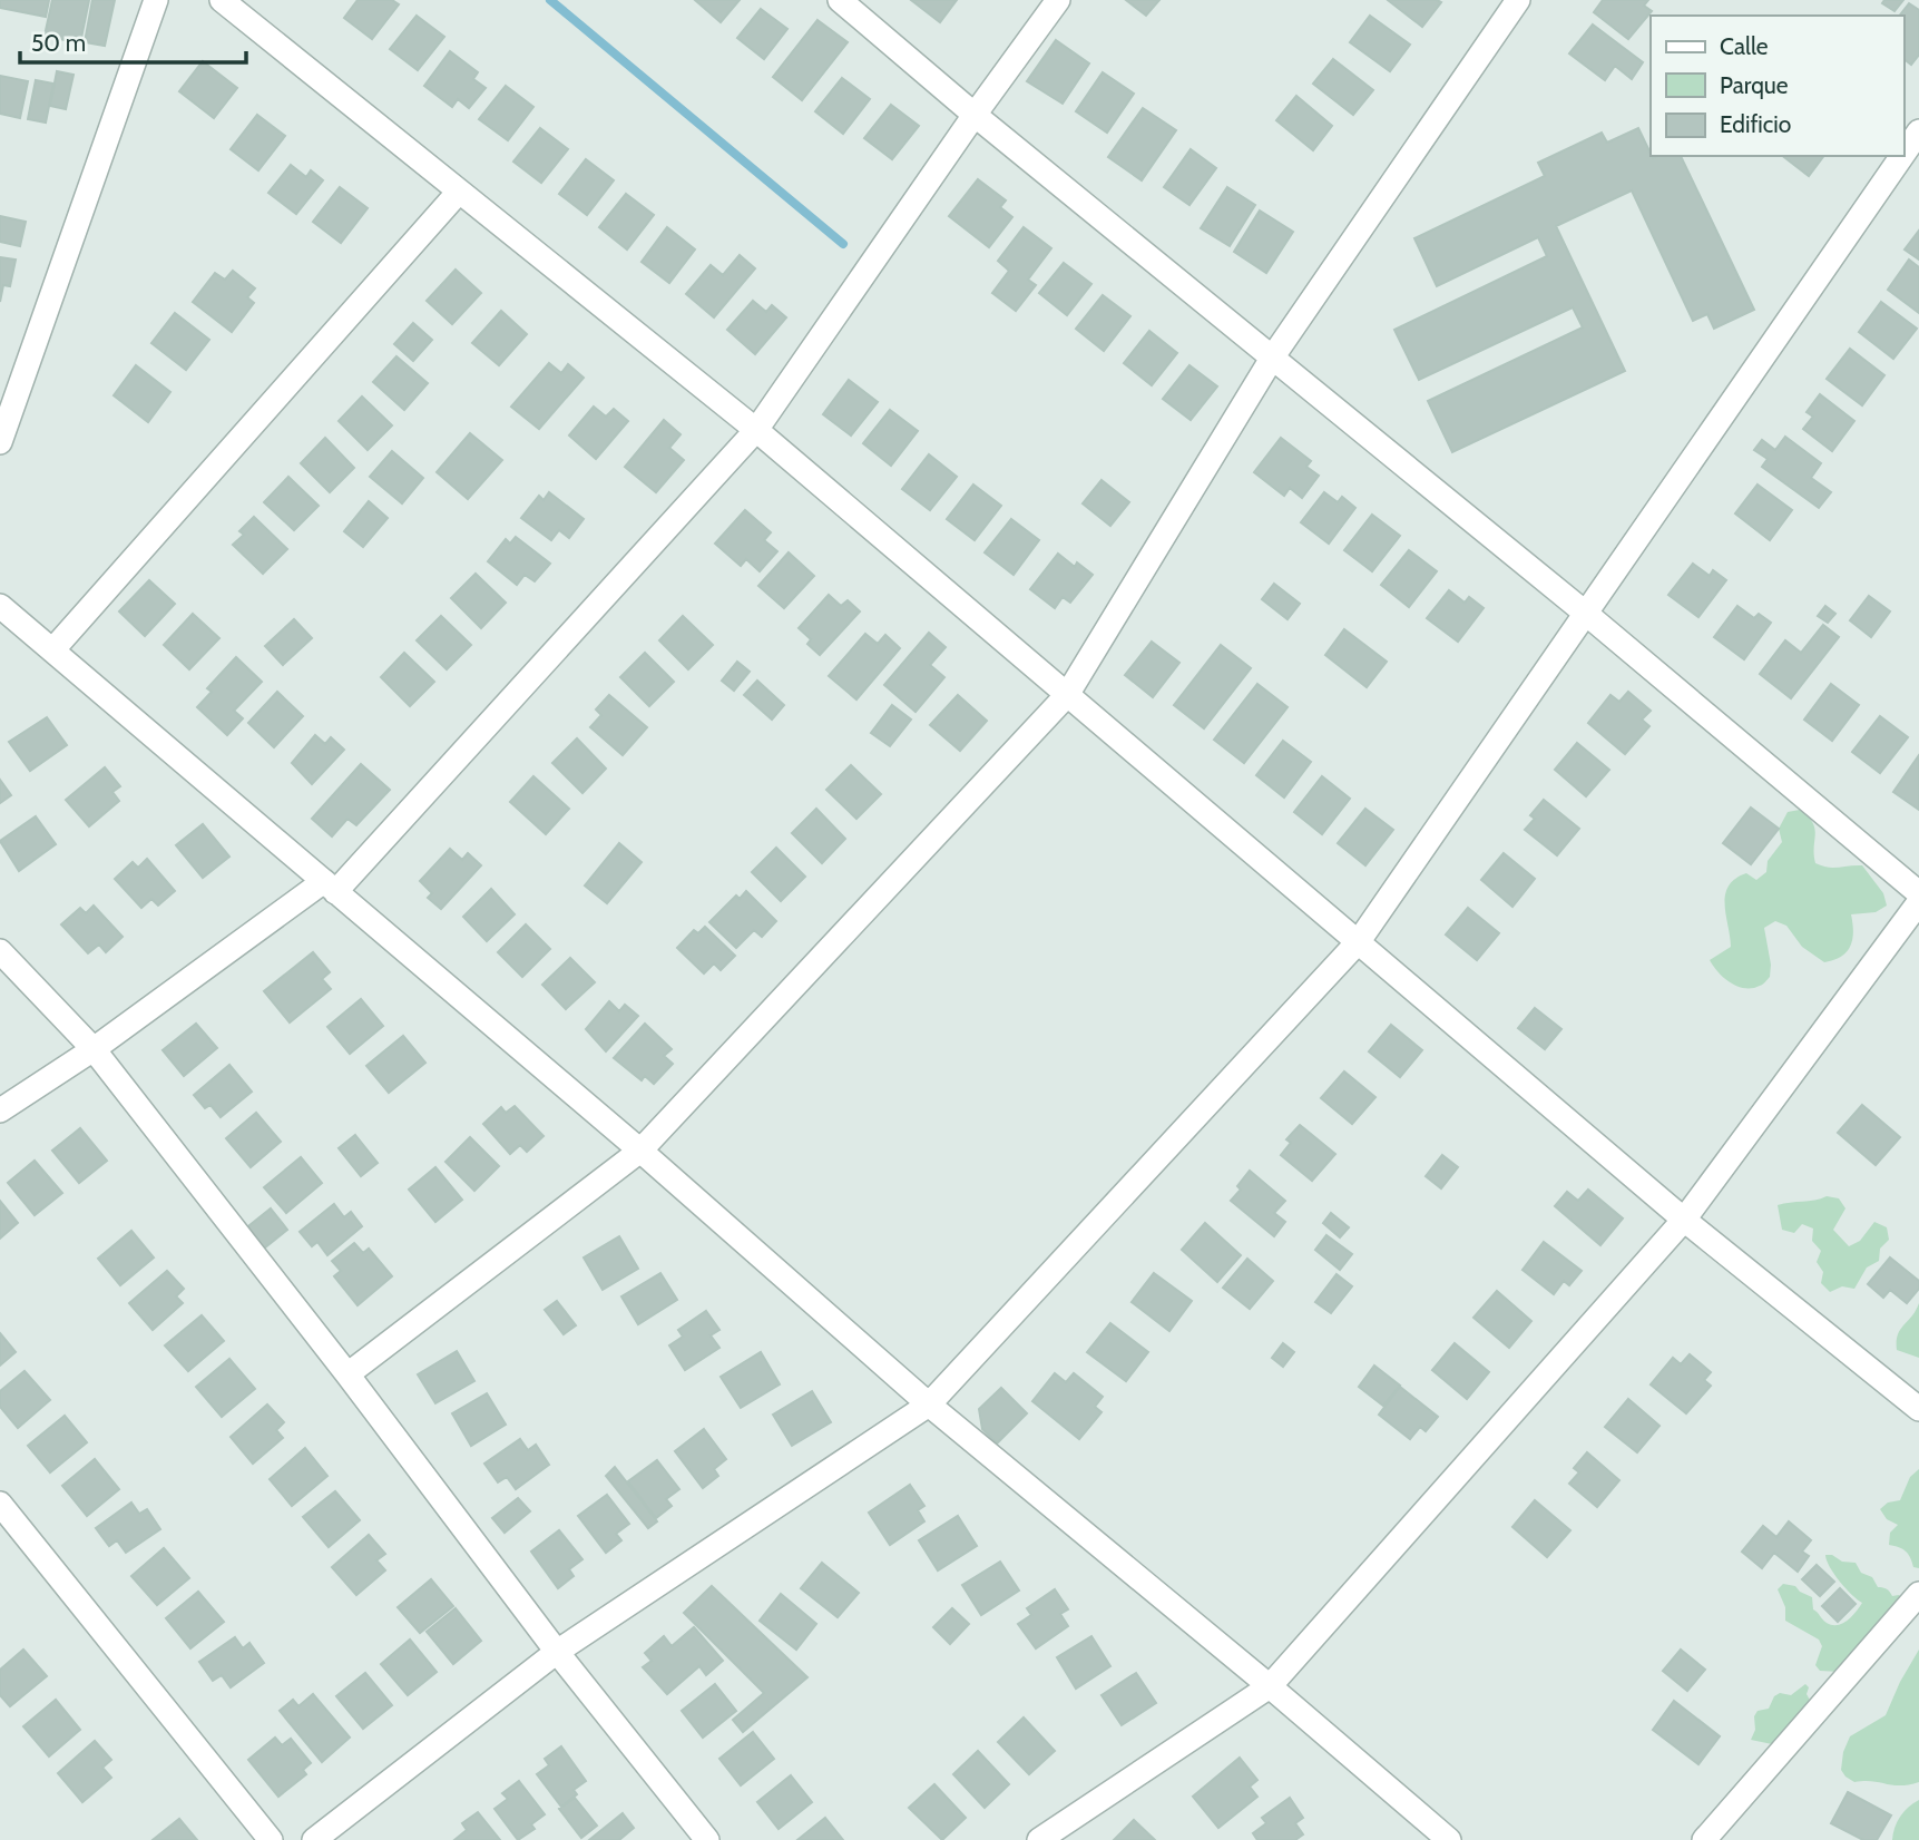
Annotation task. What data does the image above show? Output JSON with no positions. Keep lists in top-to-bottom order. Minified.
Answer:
{"legend":["Calle","Parque","Edificio"],"scale_bar":"50 m"}
